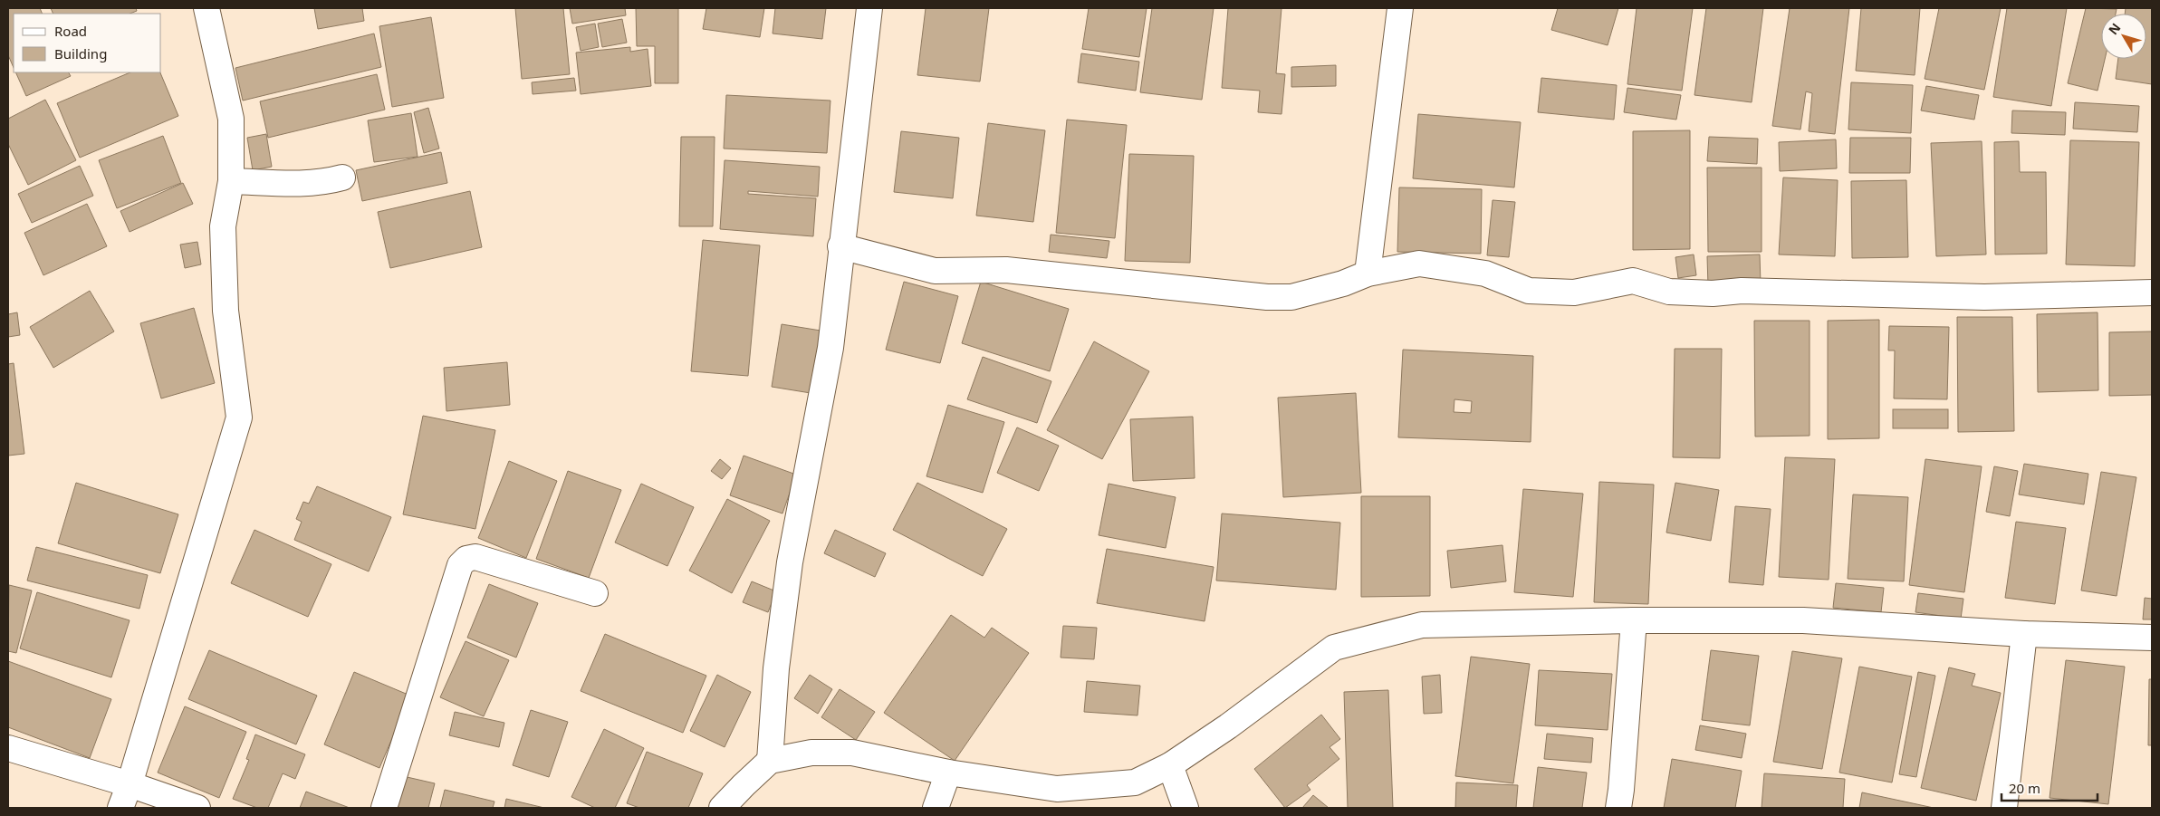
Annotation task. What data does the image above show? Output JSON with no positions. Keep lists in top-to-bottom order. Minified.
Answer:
{"legend":["Road","Building"],"scale_bar":"20 m","north":"top left"}
